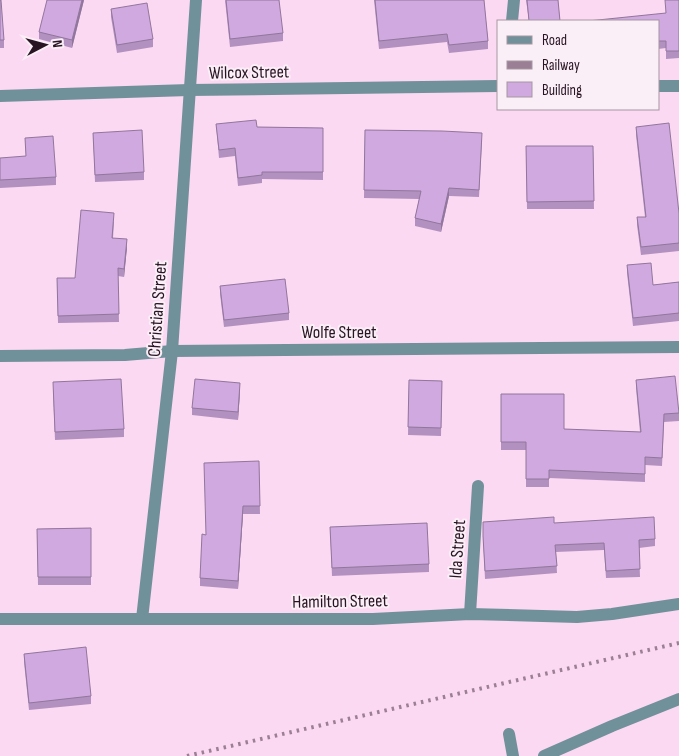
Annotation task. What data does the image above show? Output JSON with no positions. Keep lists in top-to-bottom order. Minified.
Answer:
{"streets":{"street":["Wilcox Street","Christian Street","Wolfe Street","Ida Street","Hamilton Street"]},"crossings":[["Wilcox Street","Christian Street"],["Christian Street","Wolfe Street"],["Christian Street","Hamilton Street"],["Ida Street","Hamilton Street"]],"legend":["Road","Railway","Building"],"north":"right"}
